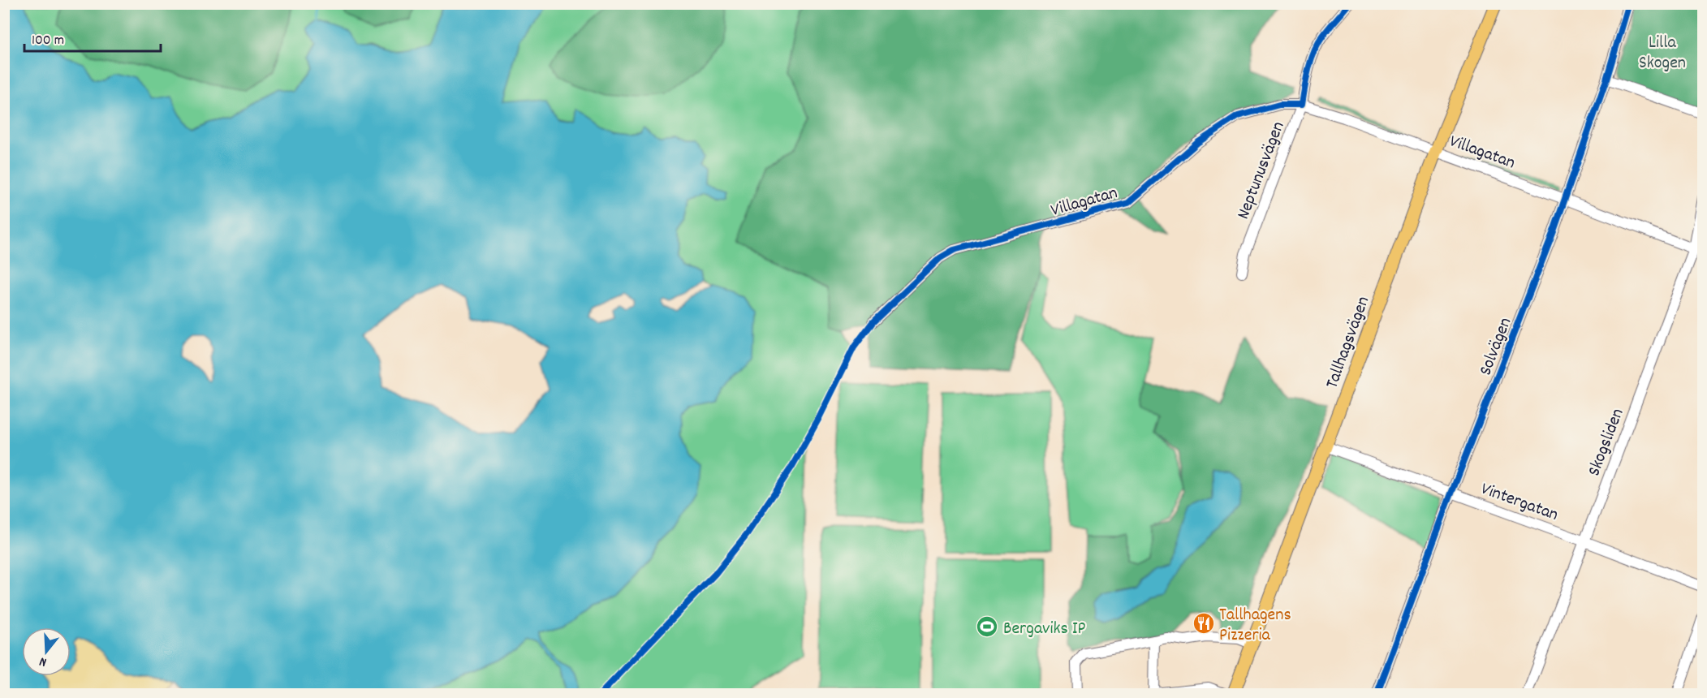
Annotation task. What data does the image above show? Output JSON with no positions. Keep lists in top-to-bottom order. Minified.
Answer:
{"streets":{"main road":["Tallhagsvägen"],"street":["Villagatan","Neptunusvägen","Solvägen","Skogsliden","Vintergatan"]},"crossings":[["Villagatan","Neptunusvägen"],["Villagatan","Tallhagsvägen"],["Villagatan","Solvägen"],["Villagatan","Skogsliden"],["Tallhagsvägen","Vintergatan"],["Solvägen","Vintergatan"],["Skogsliden","Vintergatan"]],"parks":["Lilla Skogen"],"places":{"restaurant":["Tallhagens Pizzeria"],"sports":["Bergaviks IP"]},"scale_bar":"100 m","north":"bottom"}
